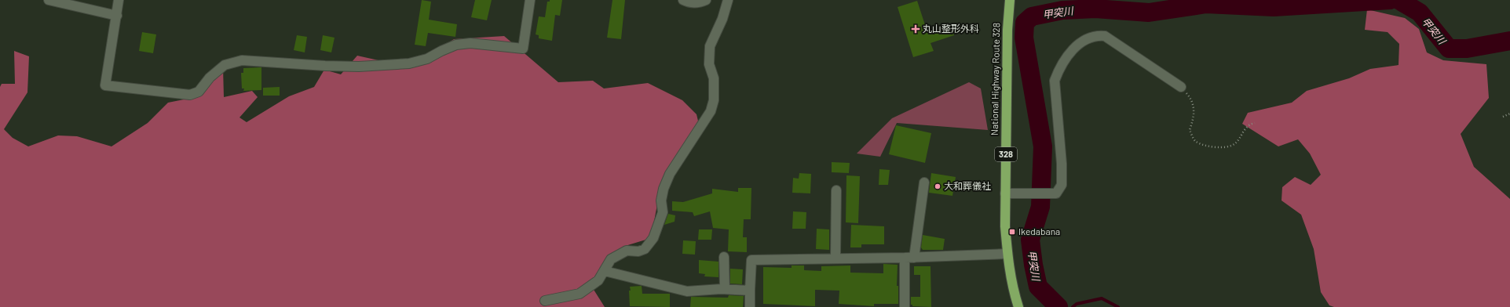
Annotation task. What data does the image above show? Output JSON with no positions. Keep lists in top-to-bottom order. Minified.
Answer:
{"streets":{"highway":["National Highway Route 328","328"]},"water":["甲突川"],"places":{"health":["丸山整形外科"],"other":["大和葬儀社"],"transit":["Ikedabana"]}}
